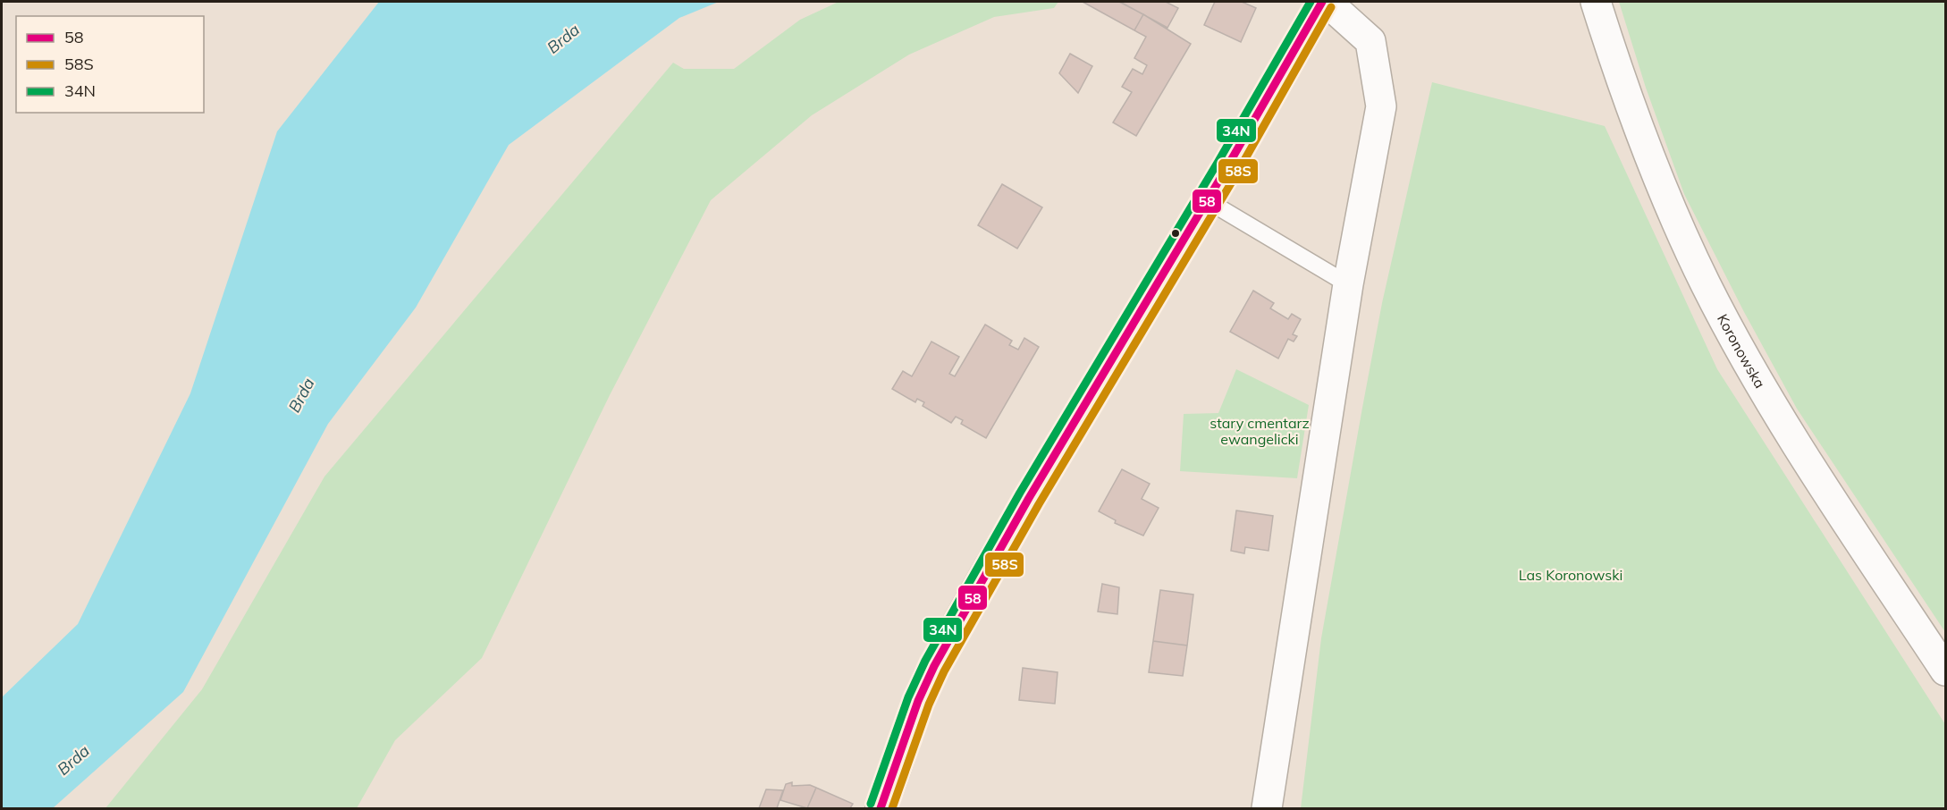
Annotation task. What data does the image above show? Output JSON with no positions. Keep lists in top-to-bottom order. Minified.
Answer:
{"streets":{"street":["Koronowska"]},"water":["Brda"],"parks":["stary cmentarz ewangelicki","Las Koronowski"],"lines":["transit line 58","transit line 34N","transit line 58S"],"legend":["58","58S","34N"]}
